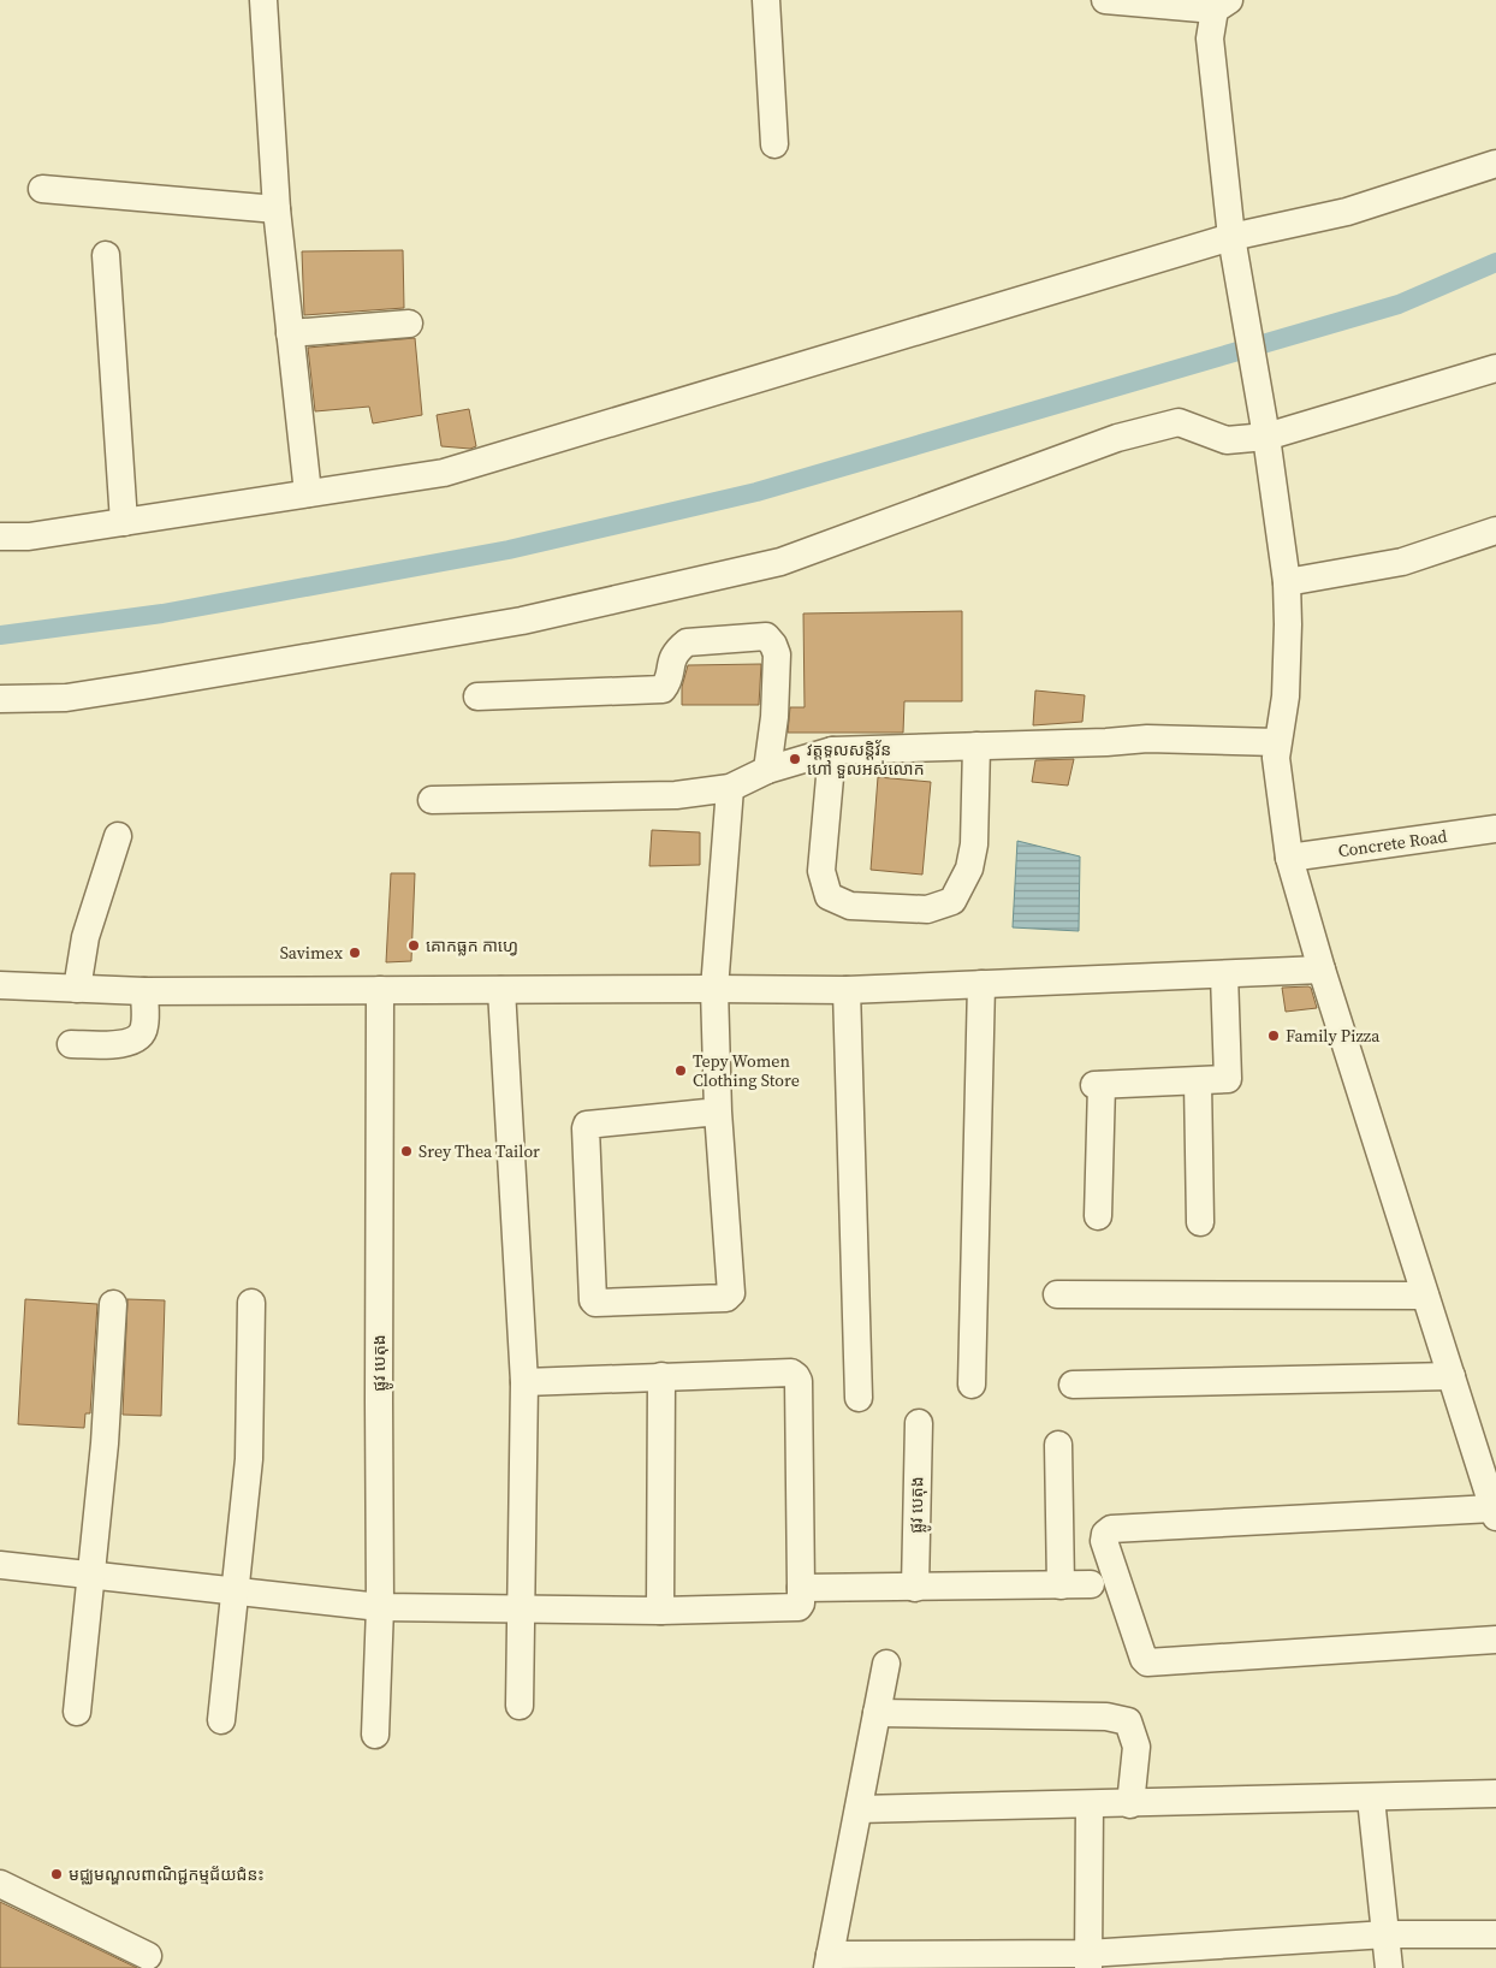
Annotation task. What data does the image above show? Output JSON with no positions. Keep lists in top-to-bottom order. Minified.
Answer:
{"streets":{"street":["Concrete Road","ផ្លូវ បេតុង"]},"places":["វត្តទូលសន្តិវ័ន ហៅ ទួលអស់លោក","គោកធ្លក កាហ្វេ","Savimex","Family Pizza","Tepy Women Clothing Store","Srey Thea Tailor","មជ្ឈមណ្ឌលពាណិជ្ជកម្មជ័យជំនះ"]}
